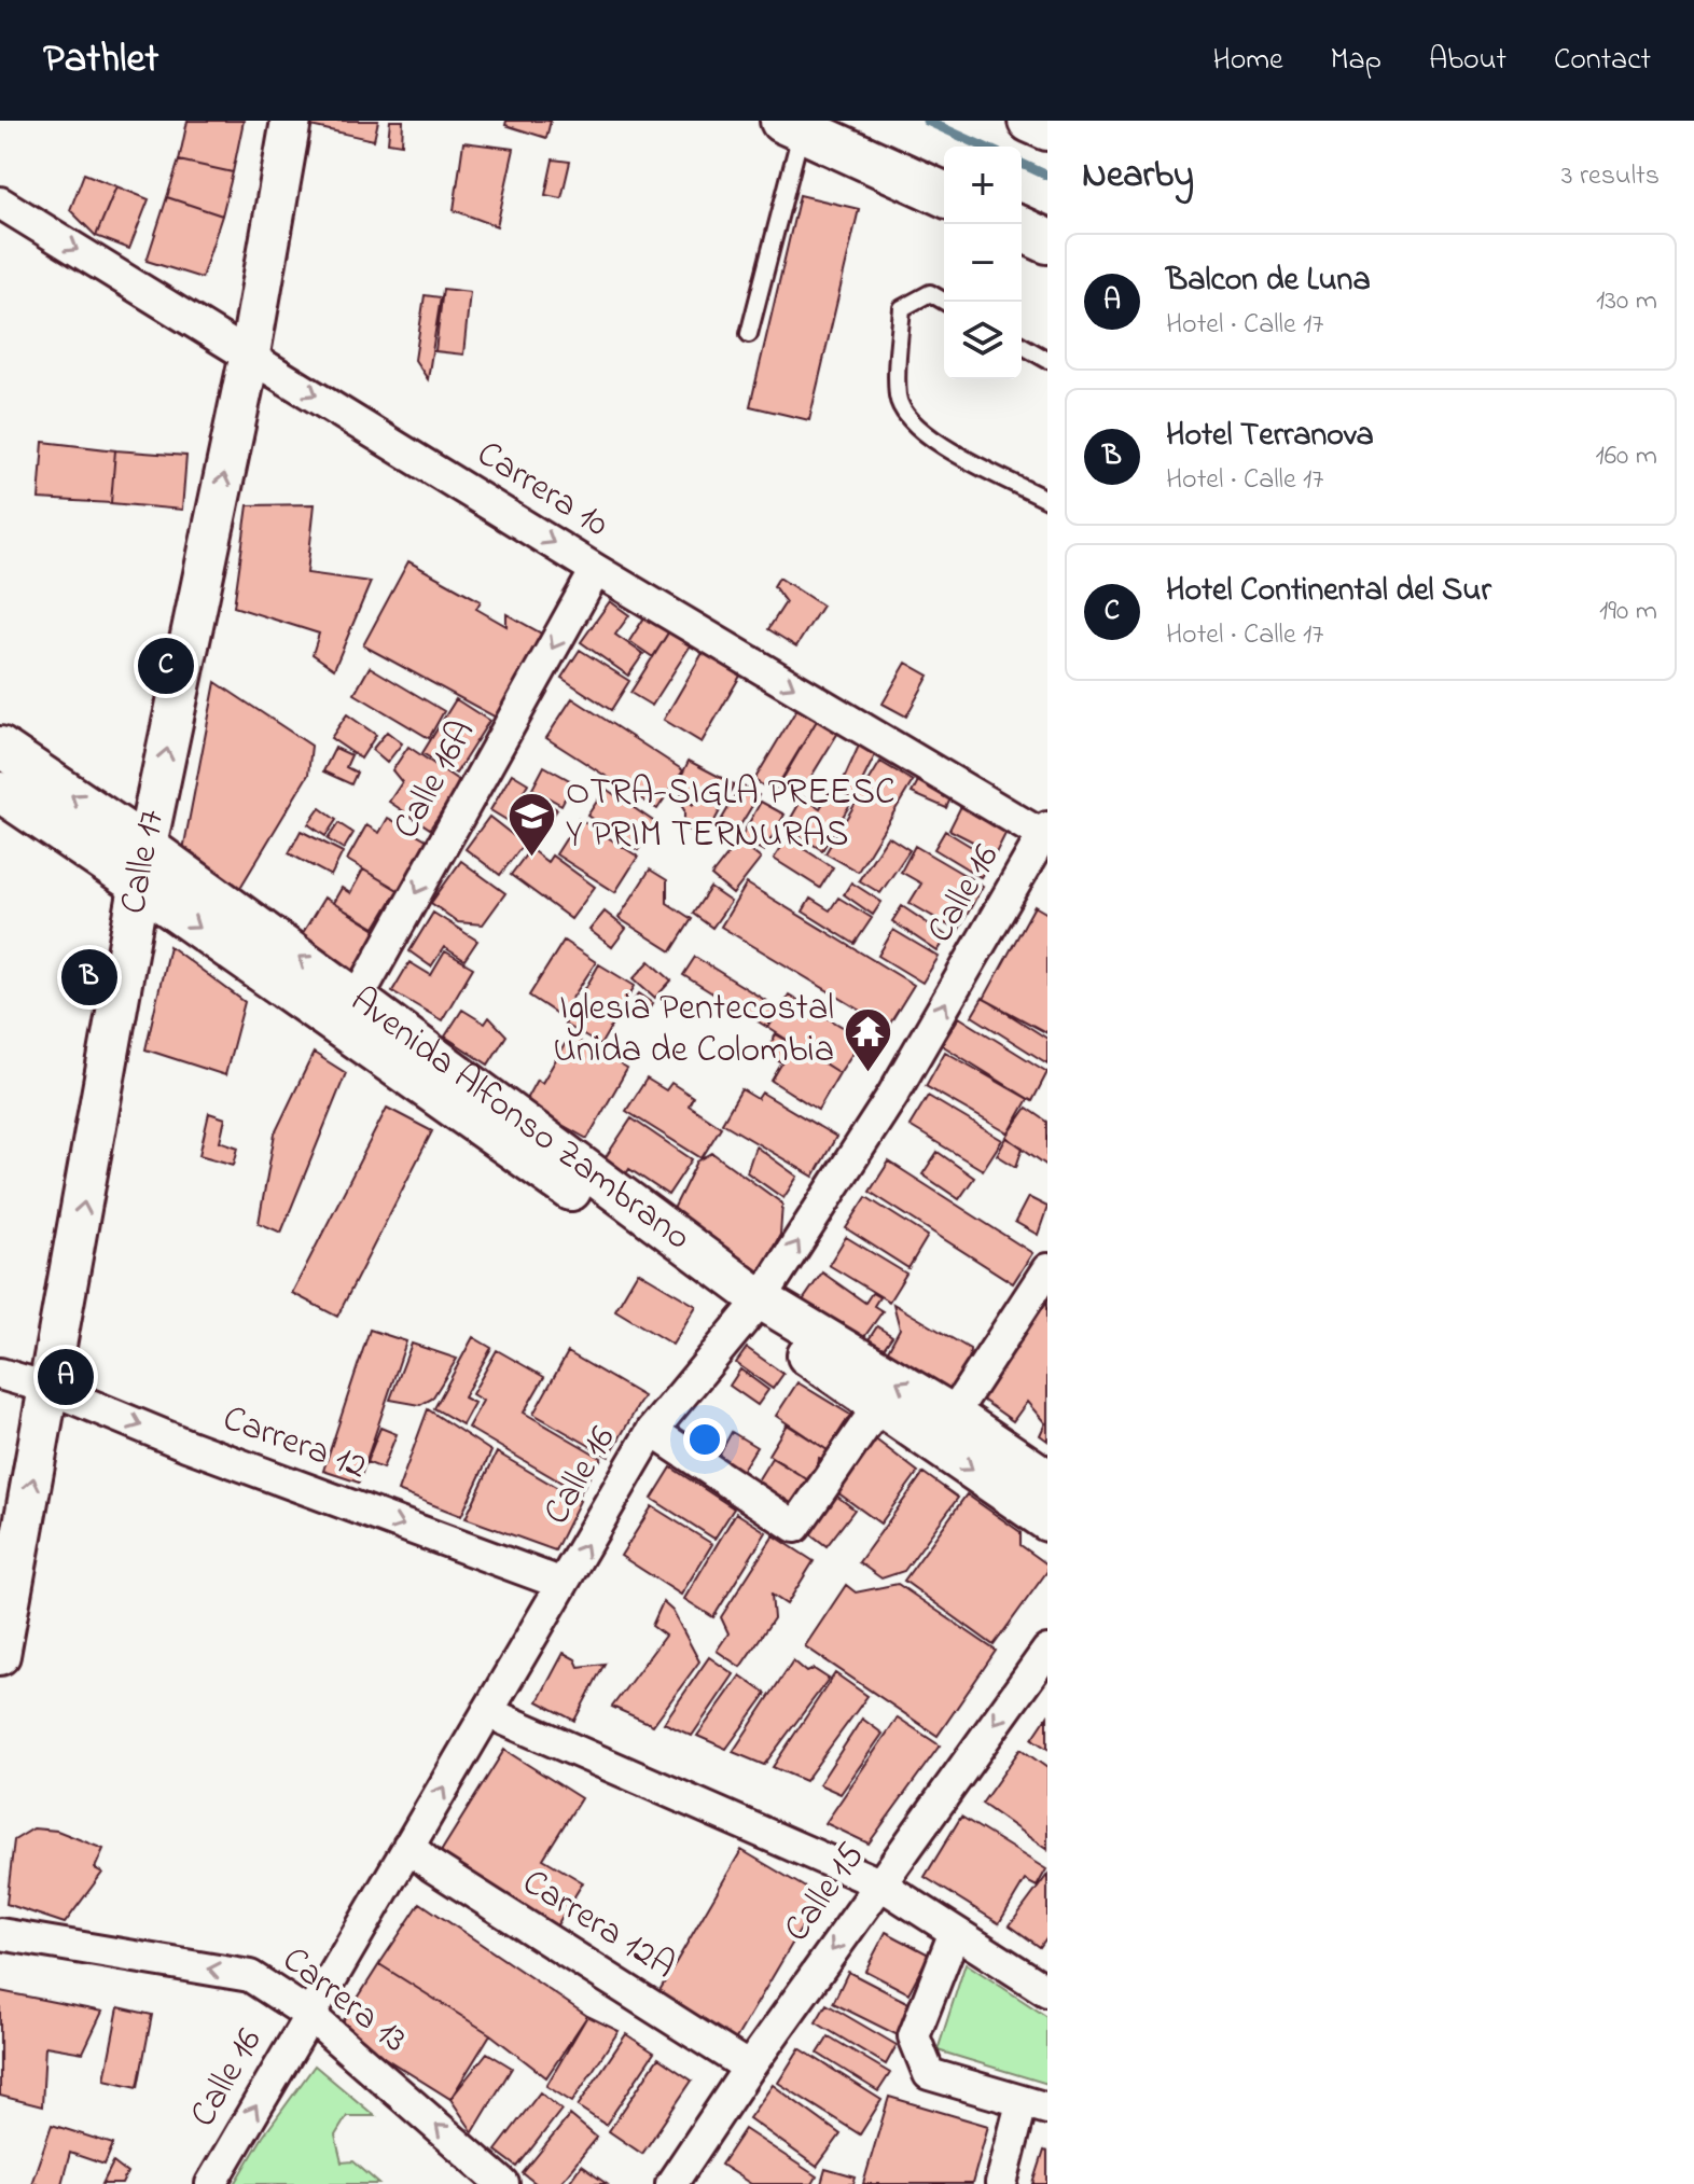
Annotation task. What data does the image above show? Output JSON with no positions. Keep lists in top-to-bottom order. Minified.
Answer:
{"streets":{"street":["Carrera 10","Calle 16A","Calle 17","Calle 16","Avenida Alfonso Zambrano","Carrera 12","Calle 15","Carrera 12A","Carrera 13"]},"crossings":[["Carrera 10","Calle 16A"],["Carrera 10","Calle 17"],["Carrera 10","Calle 16"],["Calle 16A","Avenida Alfonso Zambrano"],["Calle 17","Avenida Alfonso Zambrano"],["Calle 17","Carrera 12"],["Calle 16","Avenida Alfonso Zambrano"],["Calle 16","Carrera 12"],["Calle 16","Carrera 12A"],["Calle 16","Carrera 13"],["Calle 15","Carrera 12A"]],"one_way":["Carrera 10","Calle 16A","Calle 17","Calle 16","Carrera 12","Calle 15","Carrera 13"],"places":{"school or university":["OTRA-SIGLA PREESC Y PRIM TERNURAS"],"temple":["Iglesia Pentecostal Unida de Colombia"]},"page":{"header":"Pathlet","nav":["Home","Map","About","Contact"],"heading":["Nearby","3 results"],"map_buttons":["+","−"],"list":[{"mark":"A","name":"Balcon de Luna","note":"Hotel · Calle 17","value":"130 m"},{"mark":"B","name":"Hotel Terranova","note":"Hotel · Calle 17","value":"160 m"},{"mark":"C","name":"Hotel Continental del Sur","note":"Hotel · Calle 17","value":"190 m"}],"pins":["C","B","A"]}}
